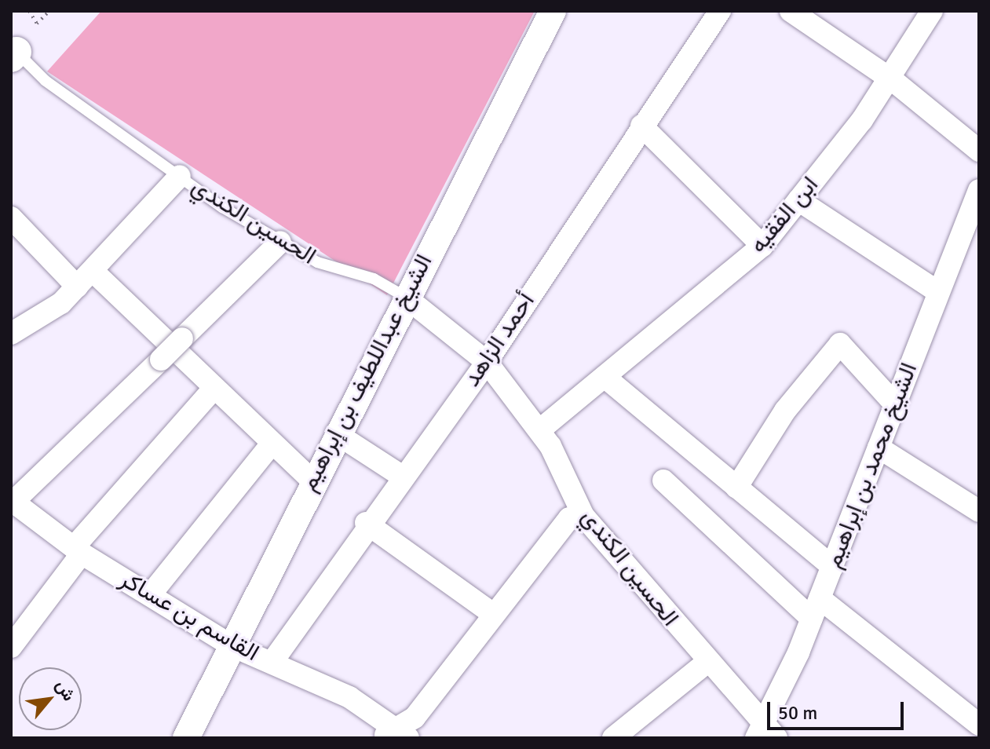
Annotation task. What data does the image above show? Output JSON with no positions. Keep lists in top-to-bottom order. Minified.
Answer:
{"streets":{"street":["ابن الفقيه","الحسين الكندي","أحمد الزاهد","الشيخ عبداللطيف بن إبراهيم","الشيخ محمد بن إبراهيم","القاسم بن عساكر"]},"crossings":[["ابن الفقيه","الحسين الكندي"],["الحسين الكندي","أحمد الزاهد"],["الحسين الكندي","الشيخ عبداللطيف بن إبراهيم"],["الحسين الكندي","الشيخ محمد بن إبراهيم"],["أحمد الزاهد","القاسم بن عساكر"],["الشيخ عبداللطيف بن إبراهيم","القاسم بن عساكر"]],"scale_bar":"50 m","north":"top right"}
